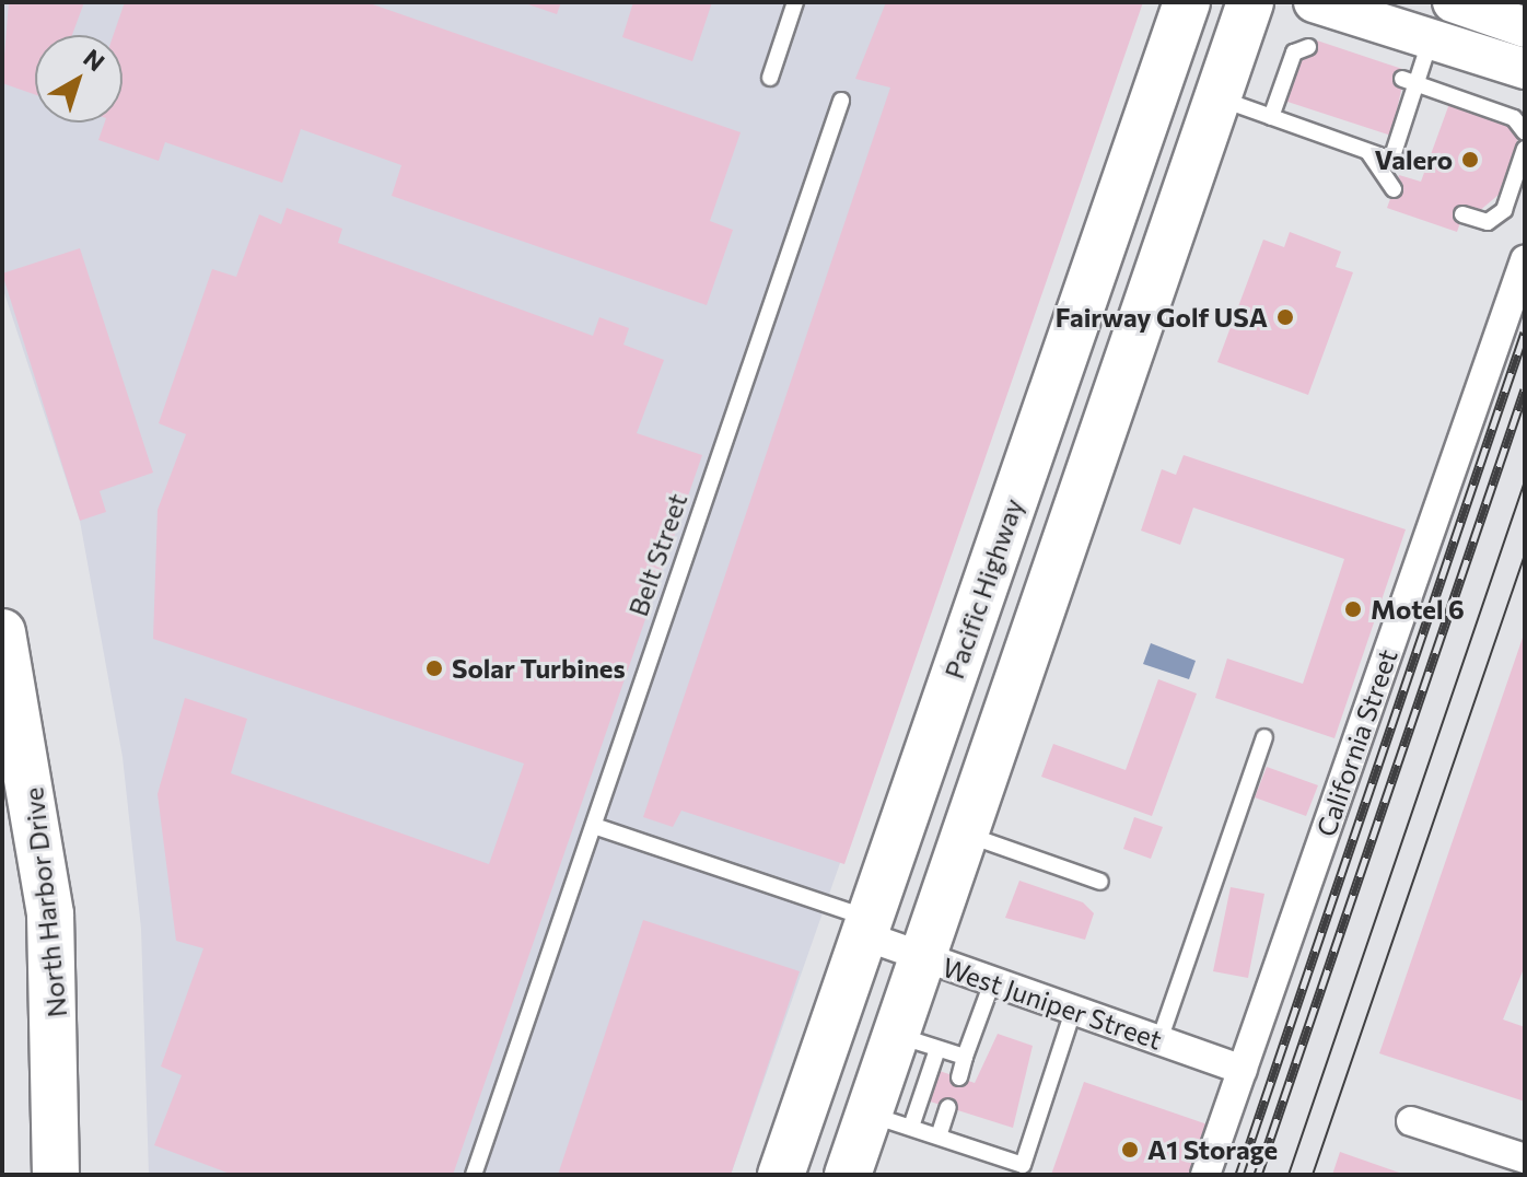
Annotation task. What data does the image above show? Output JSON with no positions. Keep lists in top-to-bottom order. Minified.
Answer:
{"streets":{"main road":["Pacific Highway","North Harbor Drive"],"street":["California Street","West Juniper Street"],"lane":["Belt Street"]},"crossings":[["Pacific Highway","West Juniper Street"],["California Street","West Juniper Street"]],"places":["Valero","Fairway Golf USA","Motel 6","Solar Turbines","A1 Storage"],"north":"top right"}
